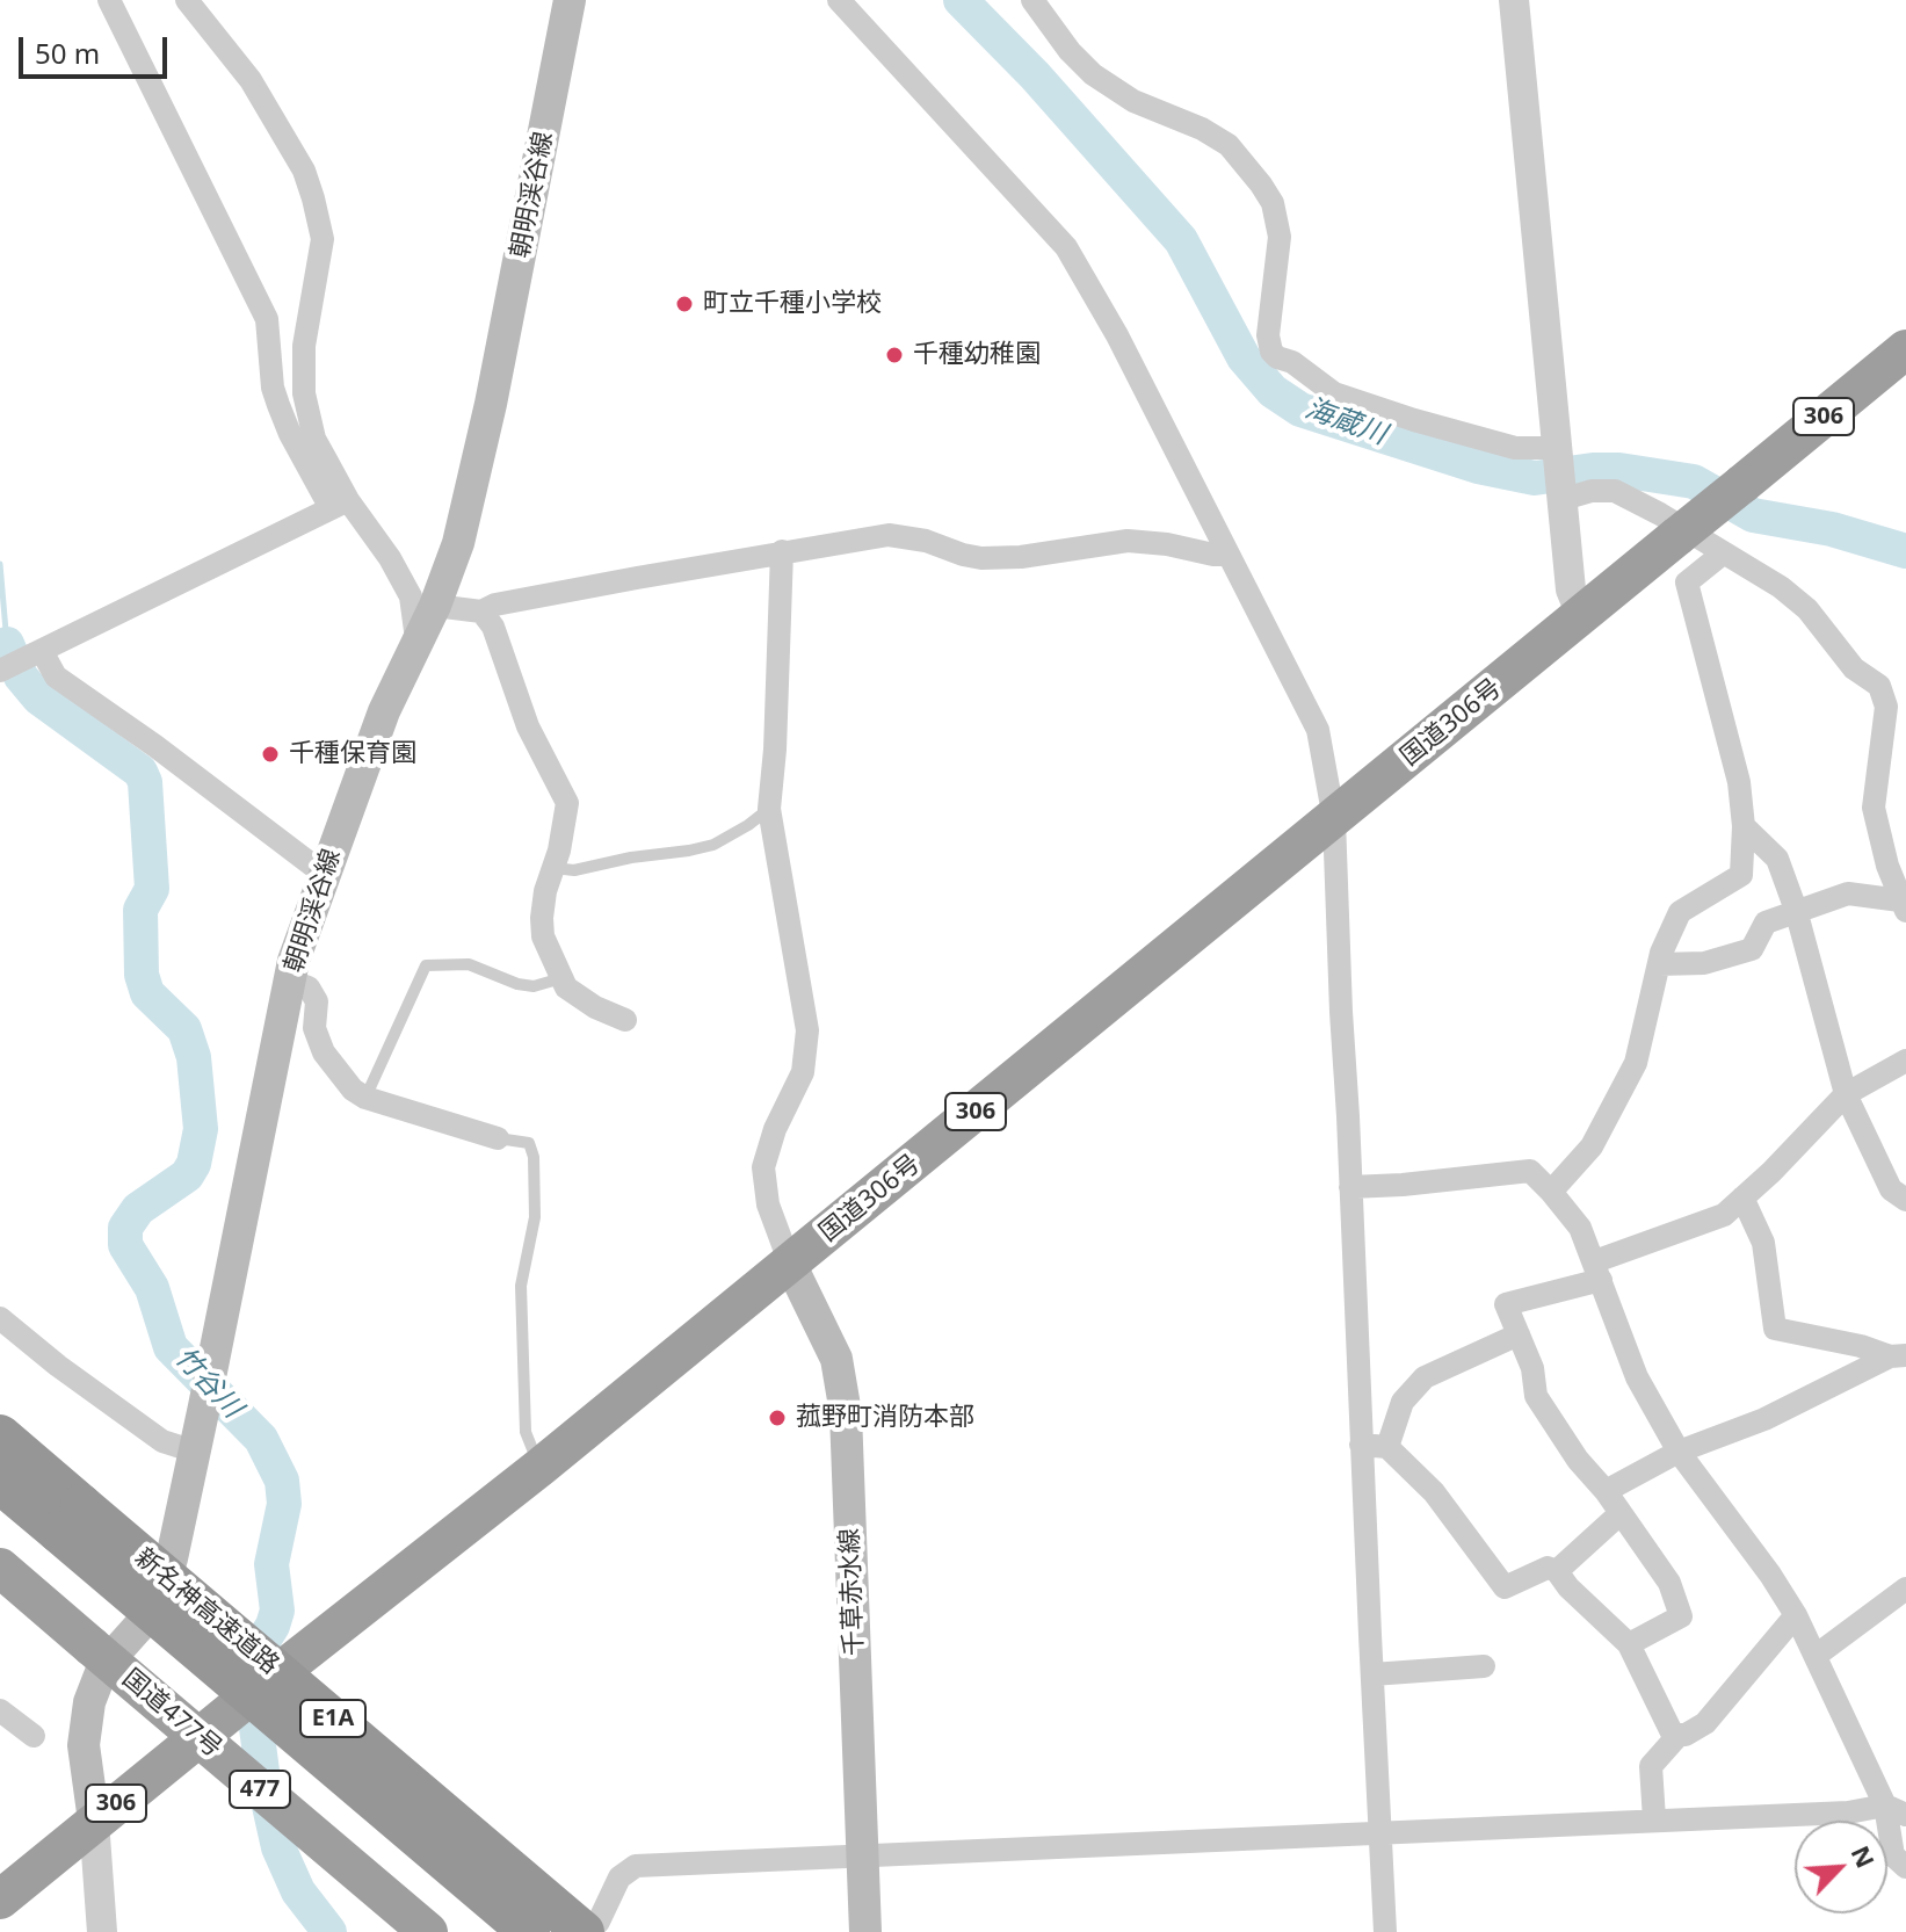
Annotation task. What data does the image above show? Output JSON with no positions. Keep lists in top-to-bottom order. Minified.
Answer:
{"streets":{"highway":["306","国道306号","新名神高速道路","国道477号","E1A","477"],"main road":["朝明渓谷線","千草赤水線"]},"crossings":[["朝明渓谷線","国道306号"],["国道306号","千草赤水線"]],"water":["海蔵川","竹谷川"],"places":["町立千種小学校","千種幼稚園","千種保育園","菰野町消防本部"],"scale_bar":"50 m","north":"top right"}
